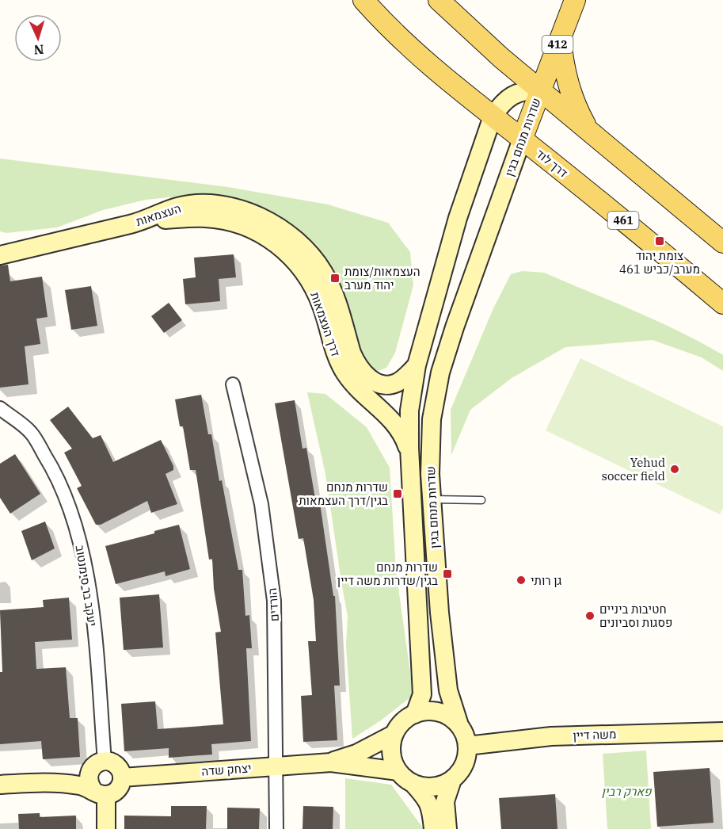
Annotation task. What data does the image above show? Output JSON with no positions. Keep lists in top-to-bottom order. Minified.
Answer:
{"streets":{"main road":["412","שדרות מנחם בגין","דרך לוד","461"],"street":["העצמאות","דרך העצמאות","יעקב בר סימנטוב","הורדים","משה דיין","יצחק שדה"]},"crossings":[["412","שדרות מנחם בגין"],["שדרות מנחם בגין","דרך לוד"],["שדרות מנחם בגין","העצמאות"],["שדרות מנחם בגין","דרך העצמאות"],["שדרות מנחם בגין","משה דיין"],["שדרות מנחם בגין","יצחק שדה"],["העצמאות","דרך העצמאות"],["יעקב בר סימנטוב","יצחק שדה"],["הורדים","יצחק שדה"],["משה דיין","יצחק שדה"]],"parks":["פארק רבין"],"places":{"transit":["צומת יהוד מערב/כביש 461","העצמאות/צומת יהוד מערב","שדרות מנחם בגין/דרך העצמאות","שדרות מנחם בגין/שדרות משה דיין"],"other":["Yehud soccer field","גן רותי","חטיבות ביניים פסגות וסביונים"]},"north":"bottom"}
